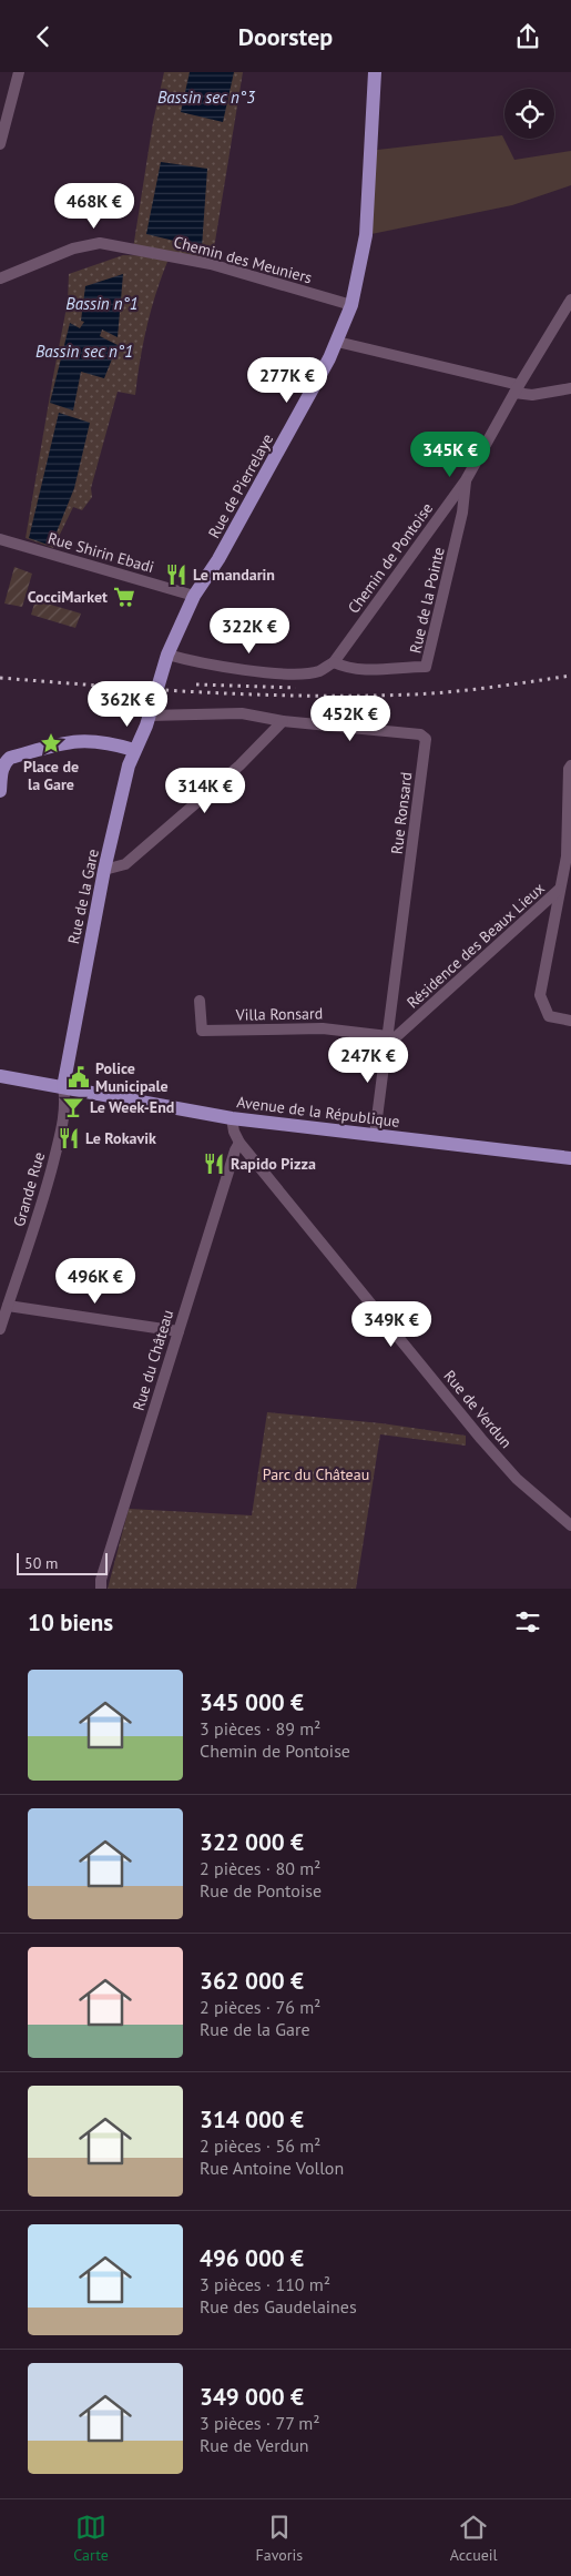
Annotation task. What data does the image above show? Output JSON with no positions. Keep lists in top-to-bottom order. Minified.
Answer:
{"streets":{"main road":["Rue de Pierrelaye","Rue de la Gare","Avenue de la République"],"street":["Chemin des Meuniers","Rue Shirin Ebadi","Chemin de Pontoise","Rue de la Pointe","Rue Ronsard","Résidence des Beaux Lieux","Villa Ronsard","Grande Rue","Rue du Château","Rue de Verdun"]},"crossings":[["Chemin des Meuniers","Rue de Pierrelaye"],["Rue de Pierrelaye","Rue Shirin Ebadi"],["Rue de Pierrelaye","Rue Ronsard"],["Rue de Pierrelaye","Rue de la Gare"],["Chemin de Pontoise","Rue de la Pointe"],["Rue Ronsard","Rue de la Gare"],["Rue Ronsard","Résidence des Beaux Lieux"],["Rue Ronsard","Villa Ronsard"],["Rue Ronsard","Avenue de la République"],["Rue de la Gare","Avenue de la République"],["Rue de la Gare","Grande Rue"],["Résidence des Beaux Lieux","Villa Ronsard"],["Avenue de la République","Grande Rue"],["Avenue de la République","Rue de Verdun"],["Rue du Château","Rue de Verdun"]],"water":["Bassin sec n°3","Bassin n°1","Bassin sec n°1"],"parks":["Parc du Château"],"places":{"restaurant":["Le mandarin","Le Rokavik","Rapido Pizza"],"supermarket":["CocciMarket"],"place":["Place de la Gare"],"public building":["Police Municipale"],"bar":["Le Week-End"]},"scale_bar":"50 m","page":{"header":"Doorstep","price":["468K €","277K €","345K €","322K €","362K €","452K €","314K €","247K €","496K €","349K €"],"scale":"50 m","heading":"10 biens","list":[{"name":"345 000 €","note":"3 pièces · 89 m² · Chemin de Pontoise"},{"name":"322 000 €","note":"2 pièces · 80 m² · Rue de Pontoise"},{"name":"362 000 €","note":"2 pièces · 76 m² · Rue de la Gare"},{"name":"314 000 €","note":"2 pièces · 56 m² · Rue Antoine Vollon"},{"name":"496 000 €","note":"3 pièces · 110 m² · Rue des Gaudelaines"},{"name":"349 000 €","note":"3 pièces · 77 m² · Rue de Verdun"}],"tabs":["Carte","Favoris","Accueil"]}}
